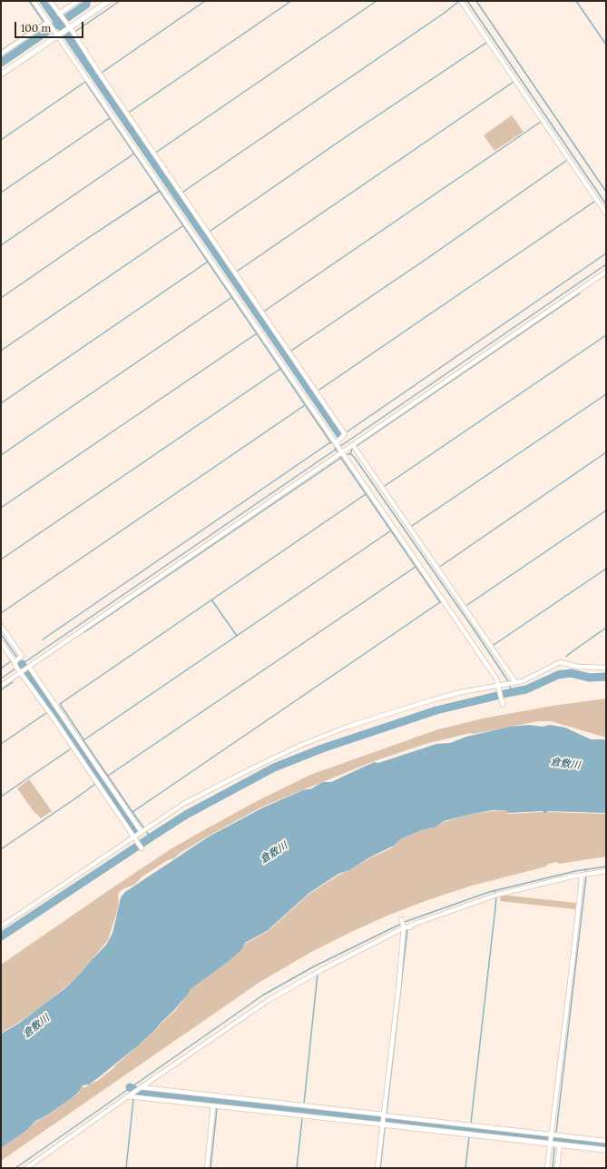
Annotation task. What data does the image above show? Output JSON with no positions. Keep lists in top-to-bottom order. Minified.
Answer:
{"water":["倉敷川"],"scale_bar":"100 m"}
